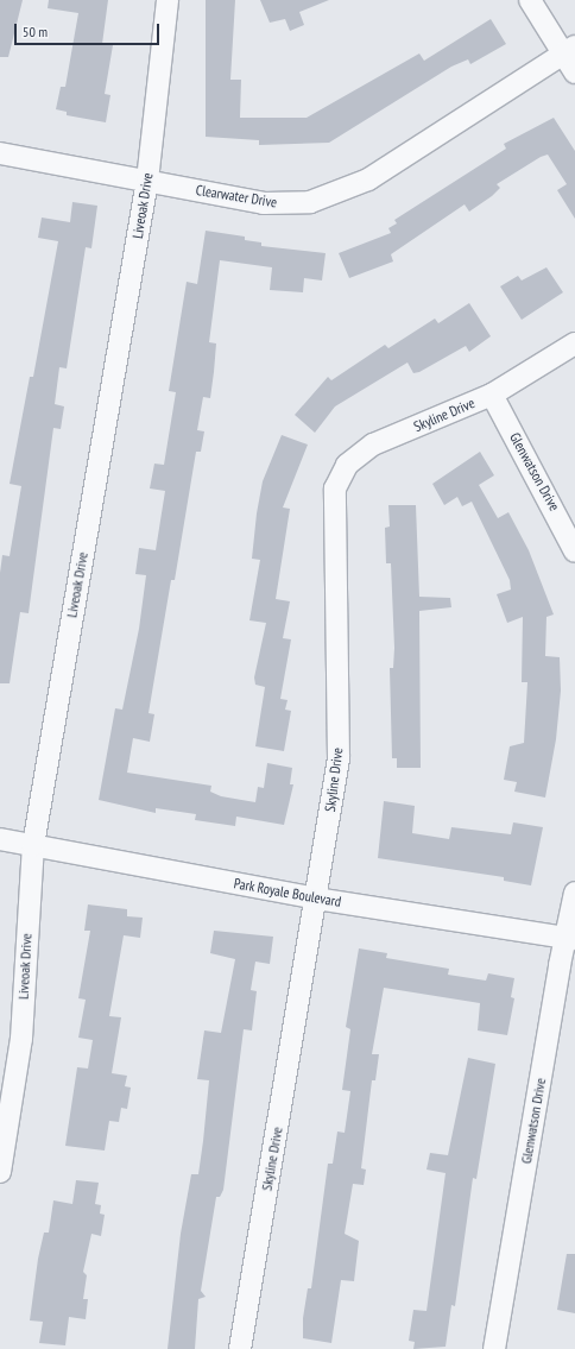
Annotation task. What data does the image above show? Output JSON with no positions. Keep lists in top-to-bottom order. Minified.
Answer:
{"streets":{"street":["Clearwater Drive","Liveoak Drive","Skyline Drive","Glenwatson Drive","Park Royale Boulevard"]},"crossings":[["Clearwater Drive","Liveoak Drive"],["Liveoak Drive","Park Royale Boulevard"],["Skyline Drive","Glenwatson Drive"],["Skyline Drive","Park Royale Boulevard"],["Glenwatson Drive","Park Royale Boulevard"]],"scale_bar":"50 m"}
